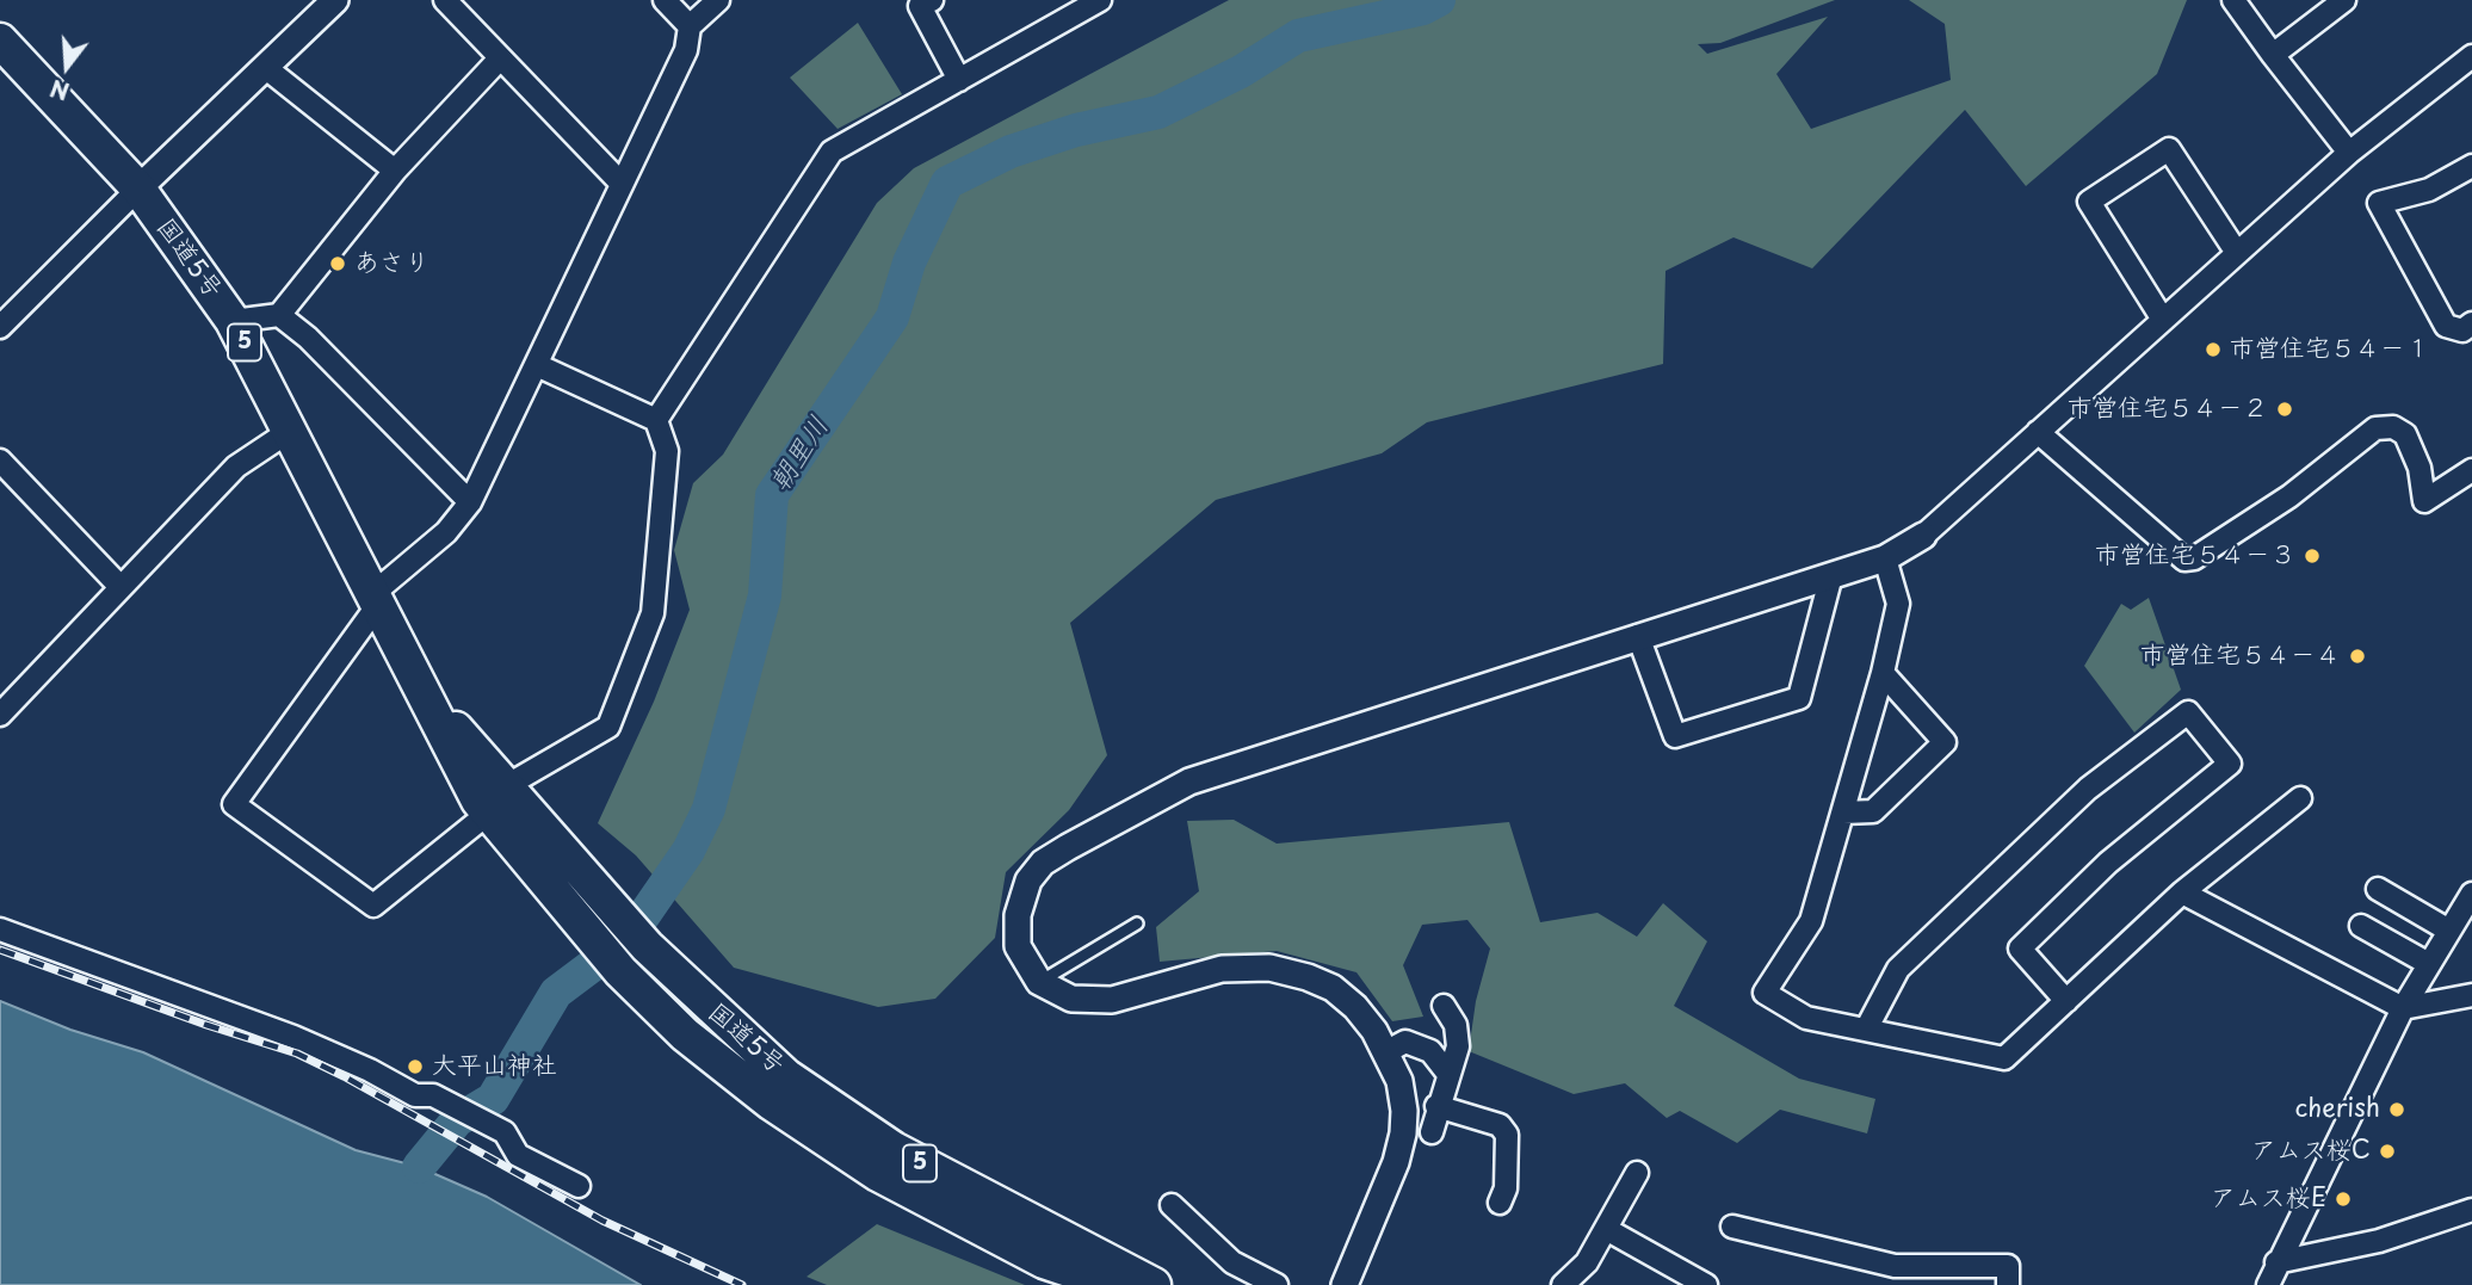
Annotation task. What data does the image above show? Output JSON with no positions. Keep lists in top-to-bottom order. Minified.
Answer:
{"streets":{"highway":["国道5号","5"]},"water":["朝里川"],"places":["あさり","市営住宅５４－１","市営住宅５４－２","市営住宅５４－３","市営住宅５４－４","大平山神社","cherish","アムス桜C","アムス桜E"],"north":"bottom"}
